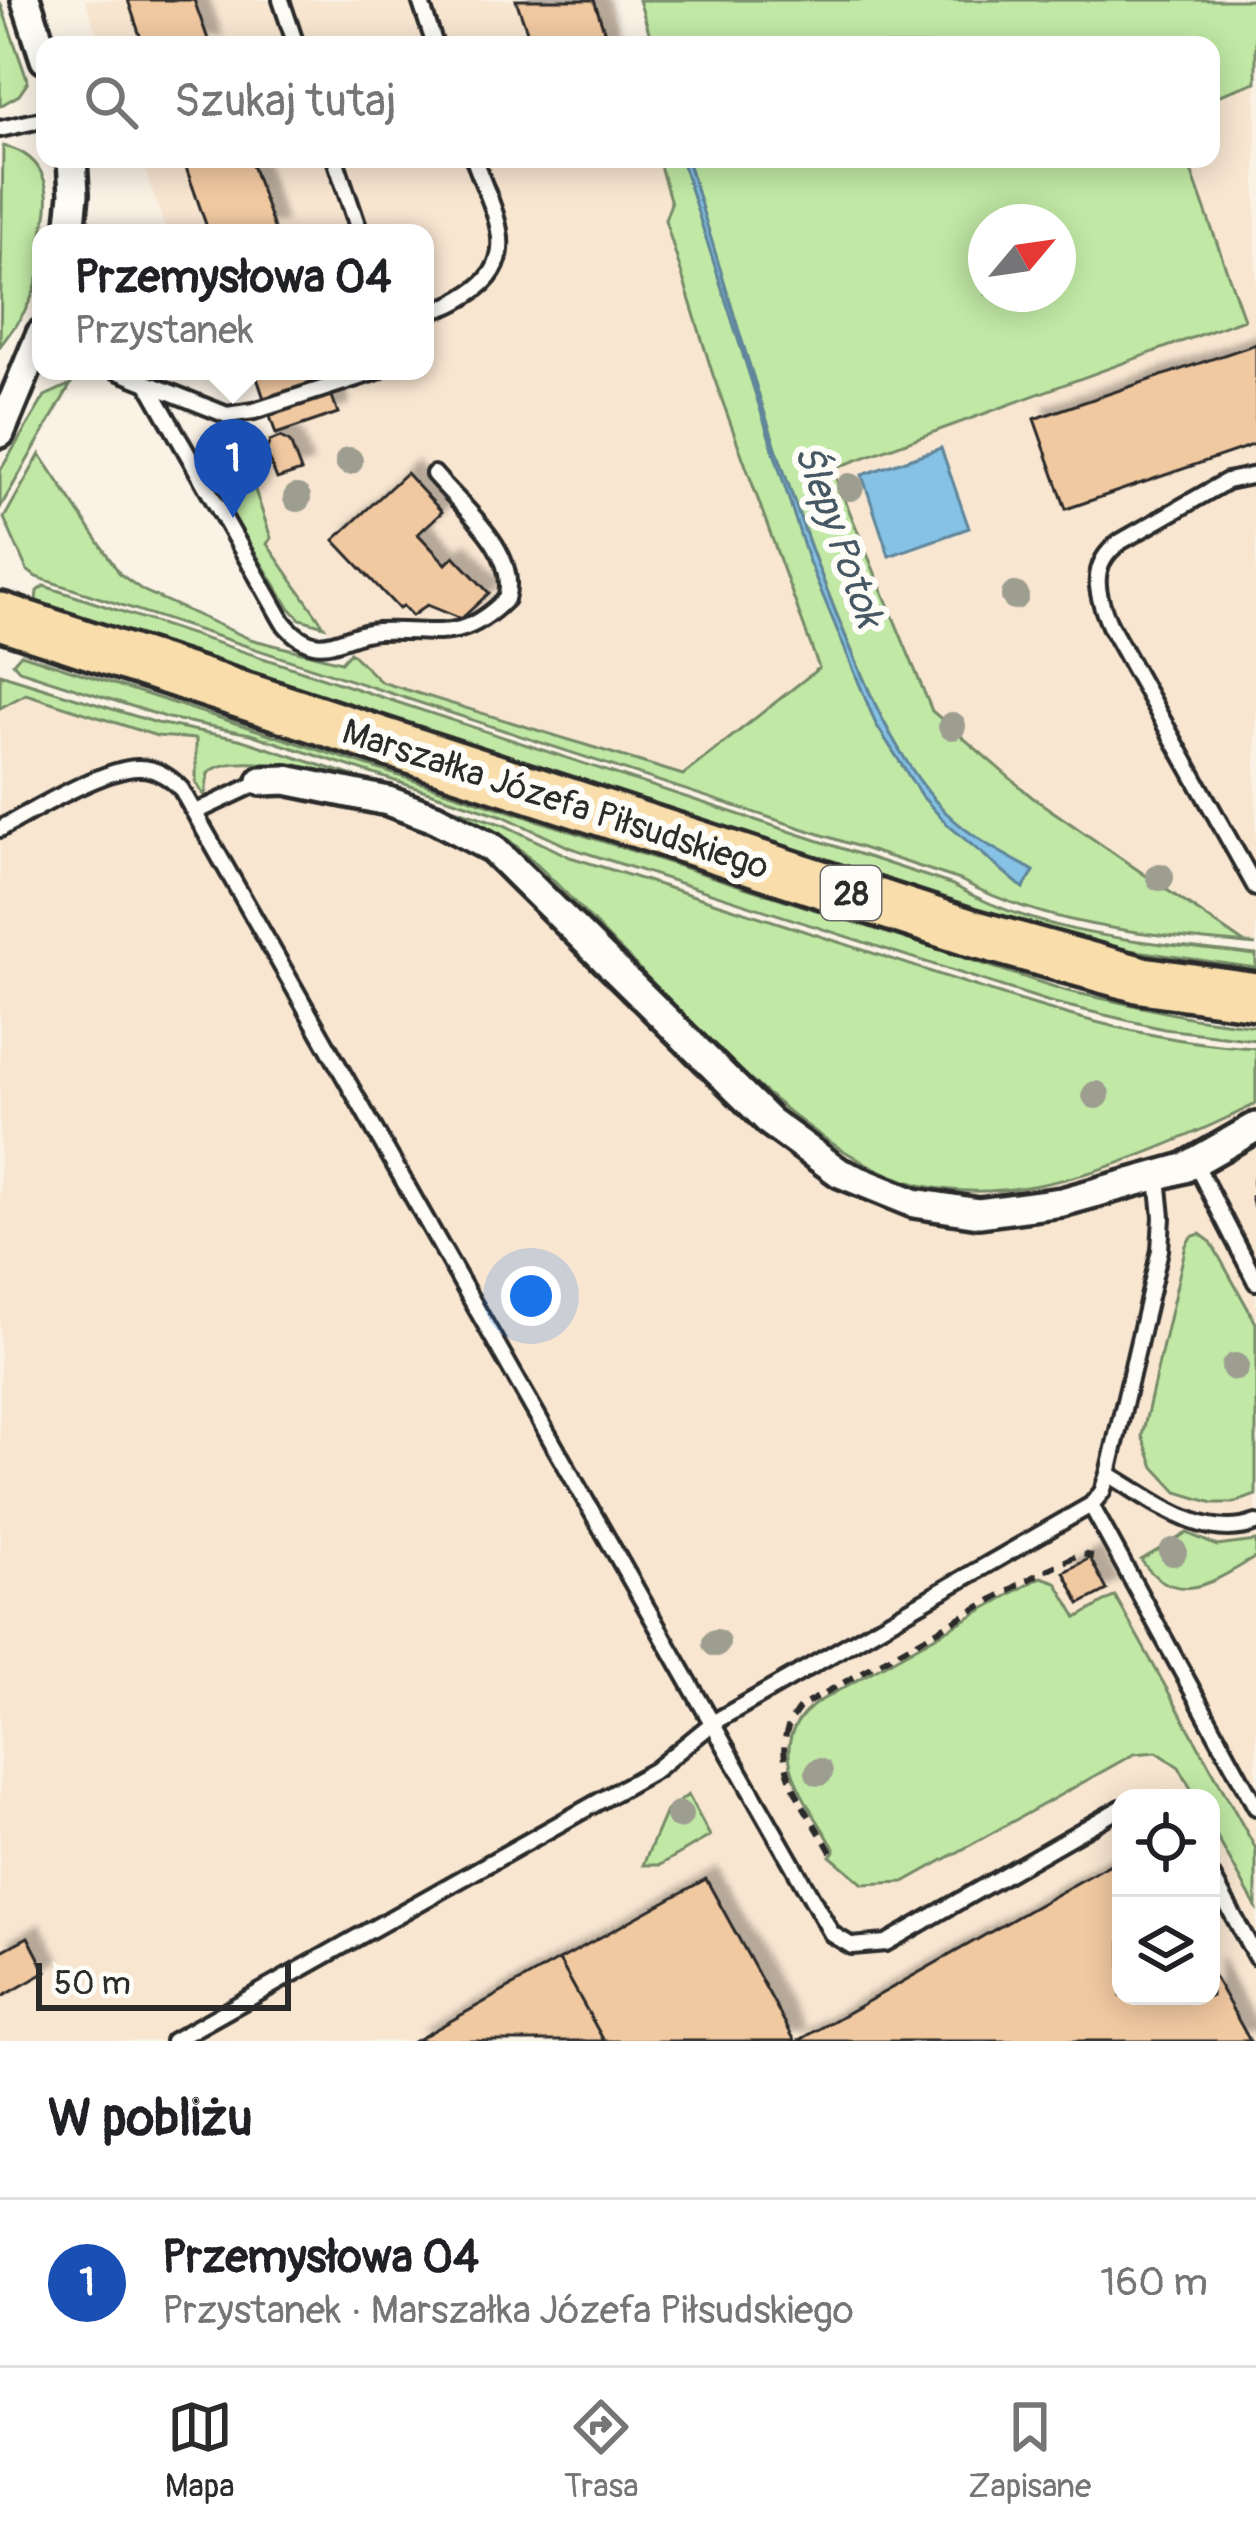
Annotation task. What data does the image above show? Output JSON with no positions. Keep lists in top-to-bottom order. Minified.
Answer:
{"streets":{"main road":["Marszałka Józefa Piłsudskiego","28"]},"water":["Ślepy Potok"],"scale_bar":"50 m","north":"top right","page":{"search":"Szukaj tutaj","popup":["Przemysłowa 04","Przystanek"],"pins":"1","scale":"50 m","heading":"W pobliżu","list":[{"mark":"1","name":"Przemysłowa 04","note":"Przystanek · Marszałka Józefa Piłsudskiego","value":"160 m"}],"nav":["Mapa","Trasa","Zapisane"]}}
